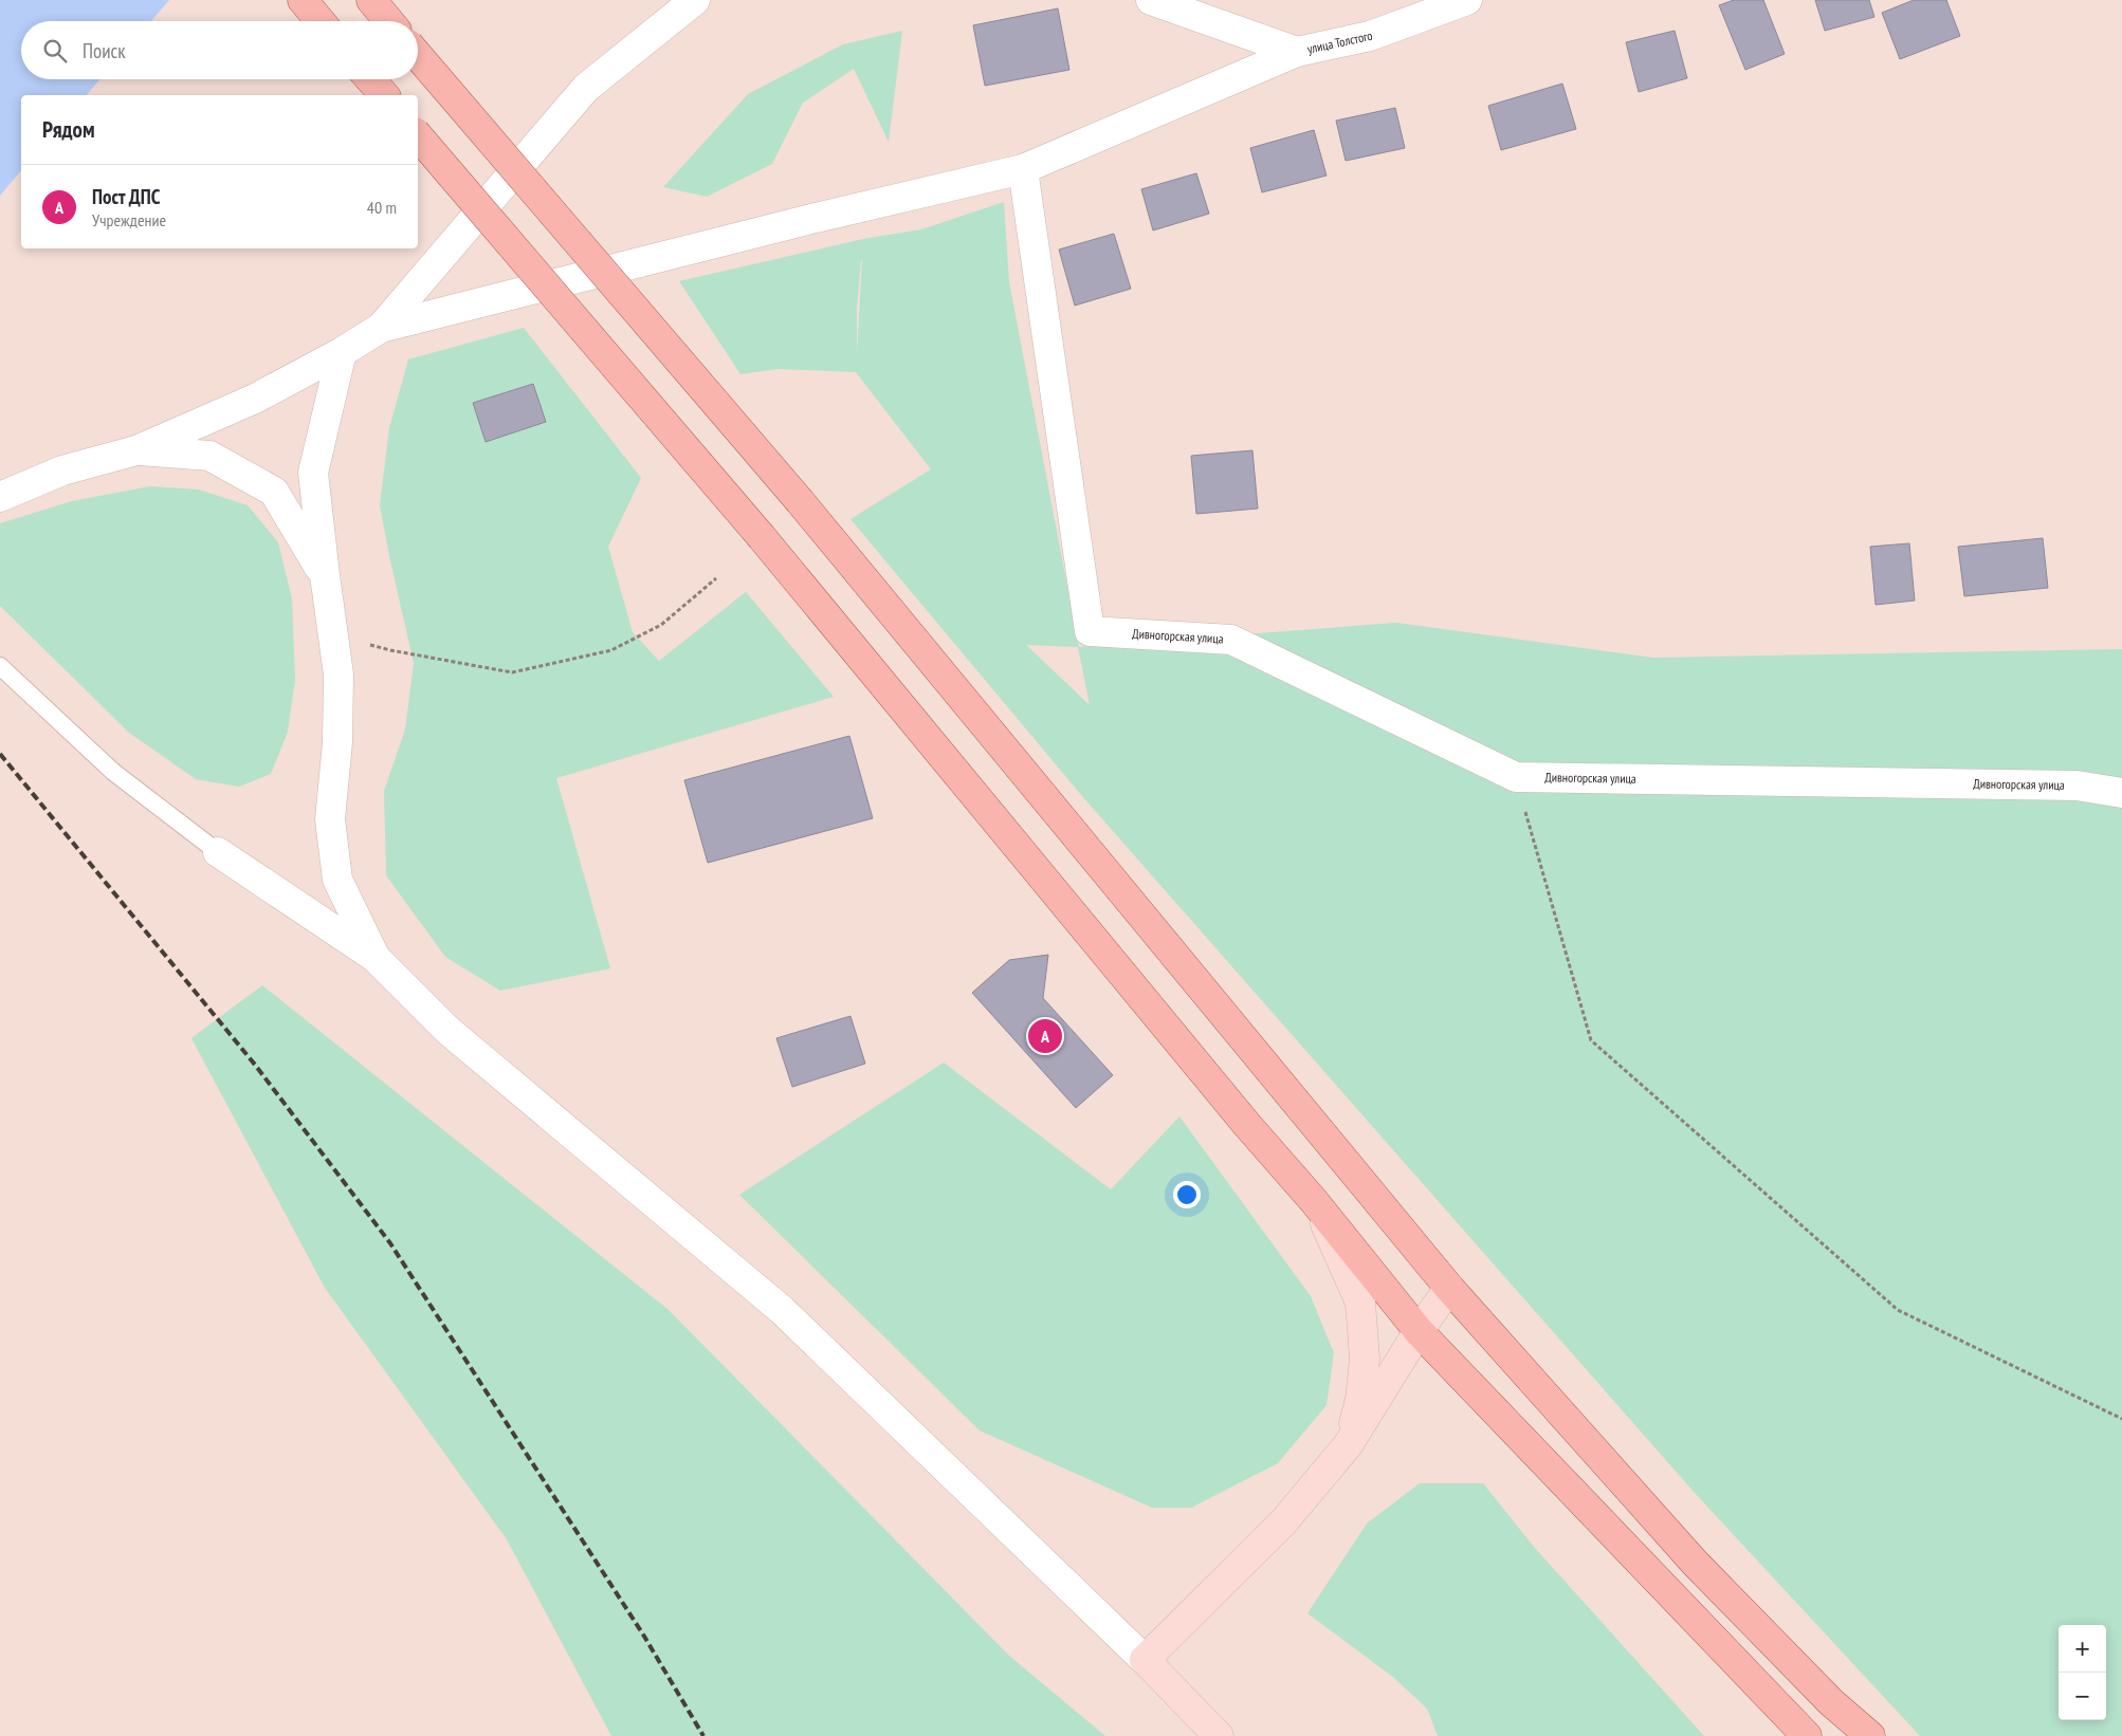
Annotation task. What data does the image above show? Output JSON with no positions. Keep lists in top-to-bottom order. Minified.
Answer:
{"streets":{"street":["улица Толстого","Дивногорская улица"]},"page":{"search":"Поиск","heading":"Рядом","list":[{"mark":"A","name":"Пост ДПС","note":"Учреждение","value":"40 m"}],"pins":"A","map_buttons":["+","−"]}}
